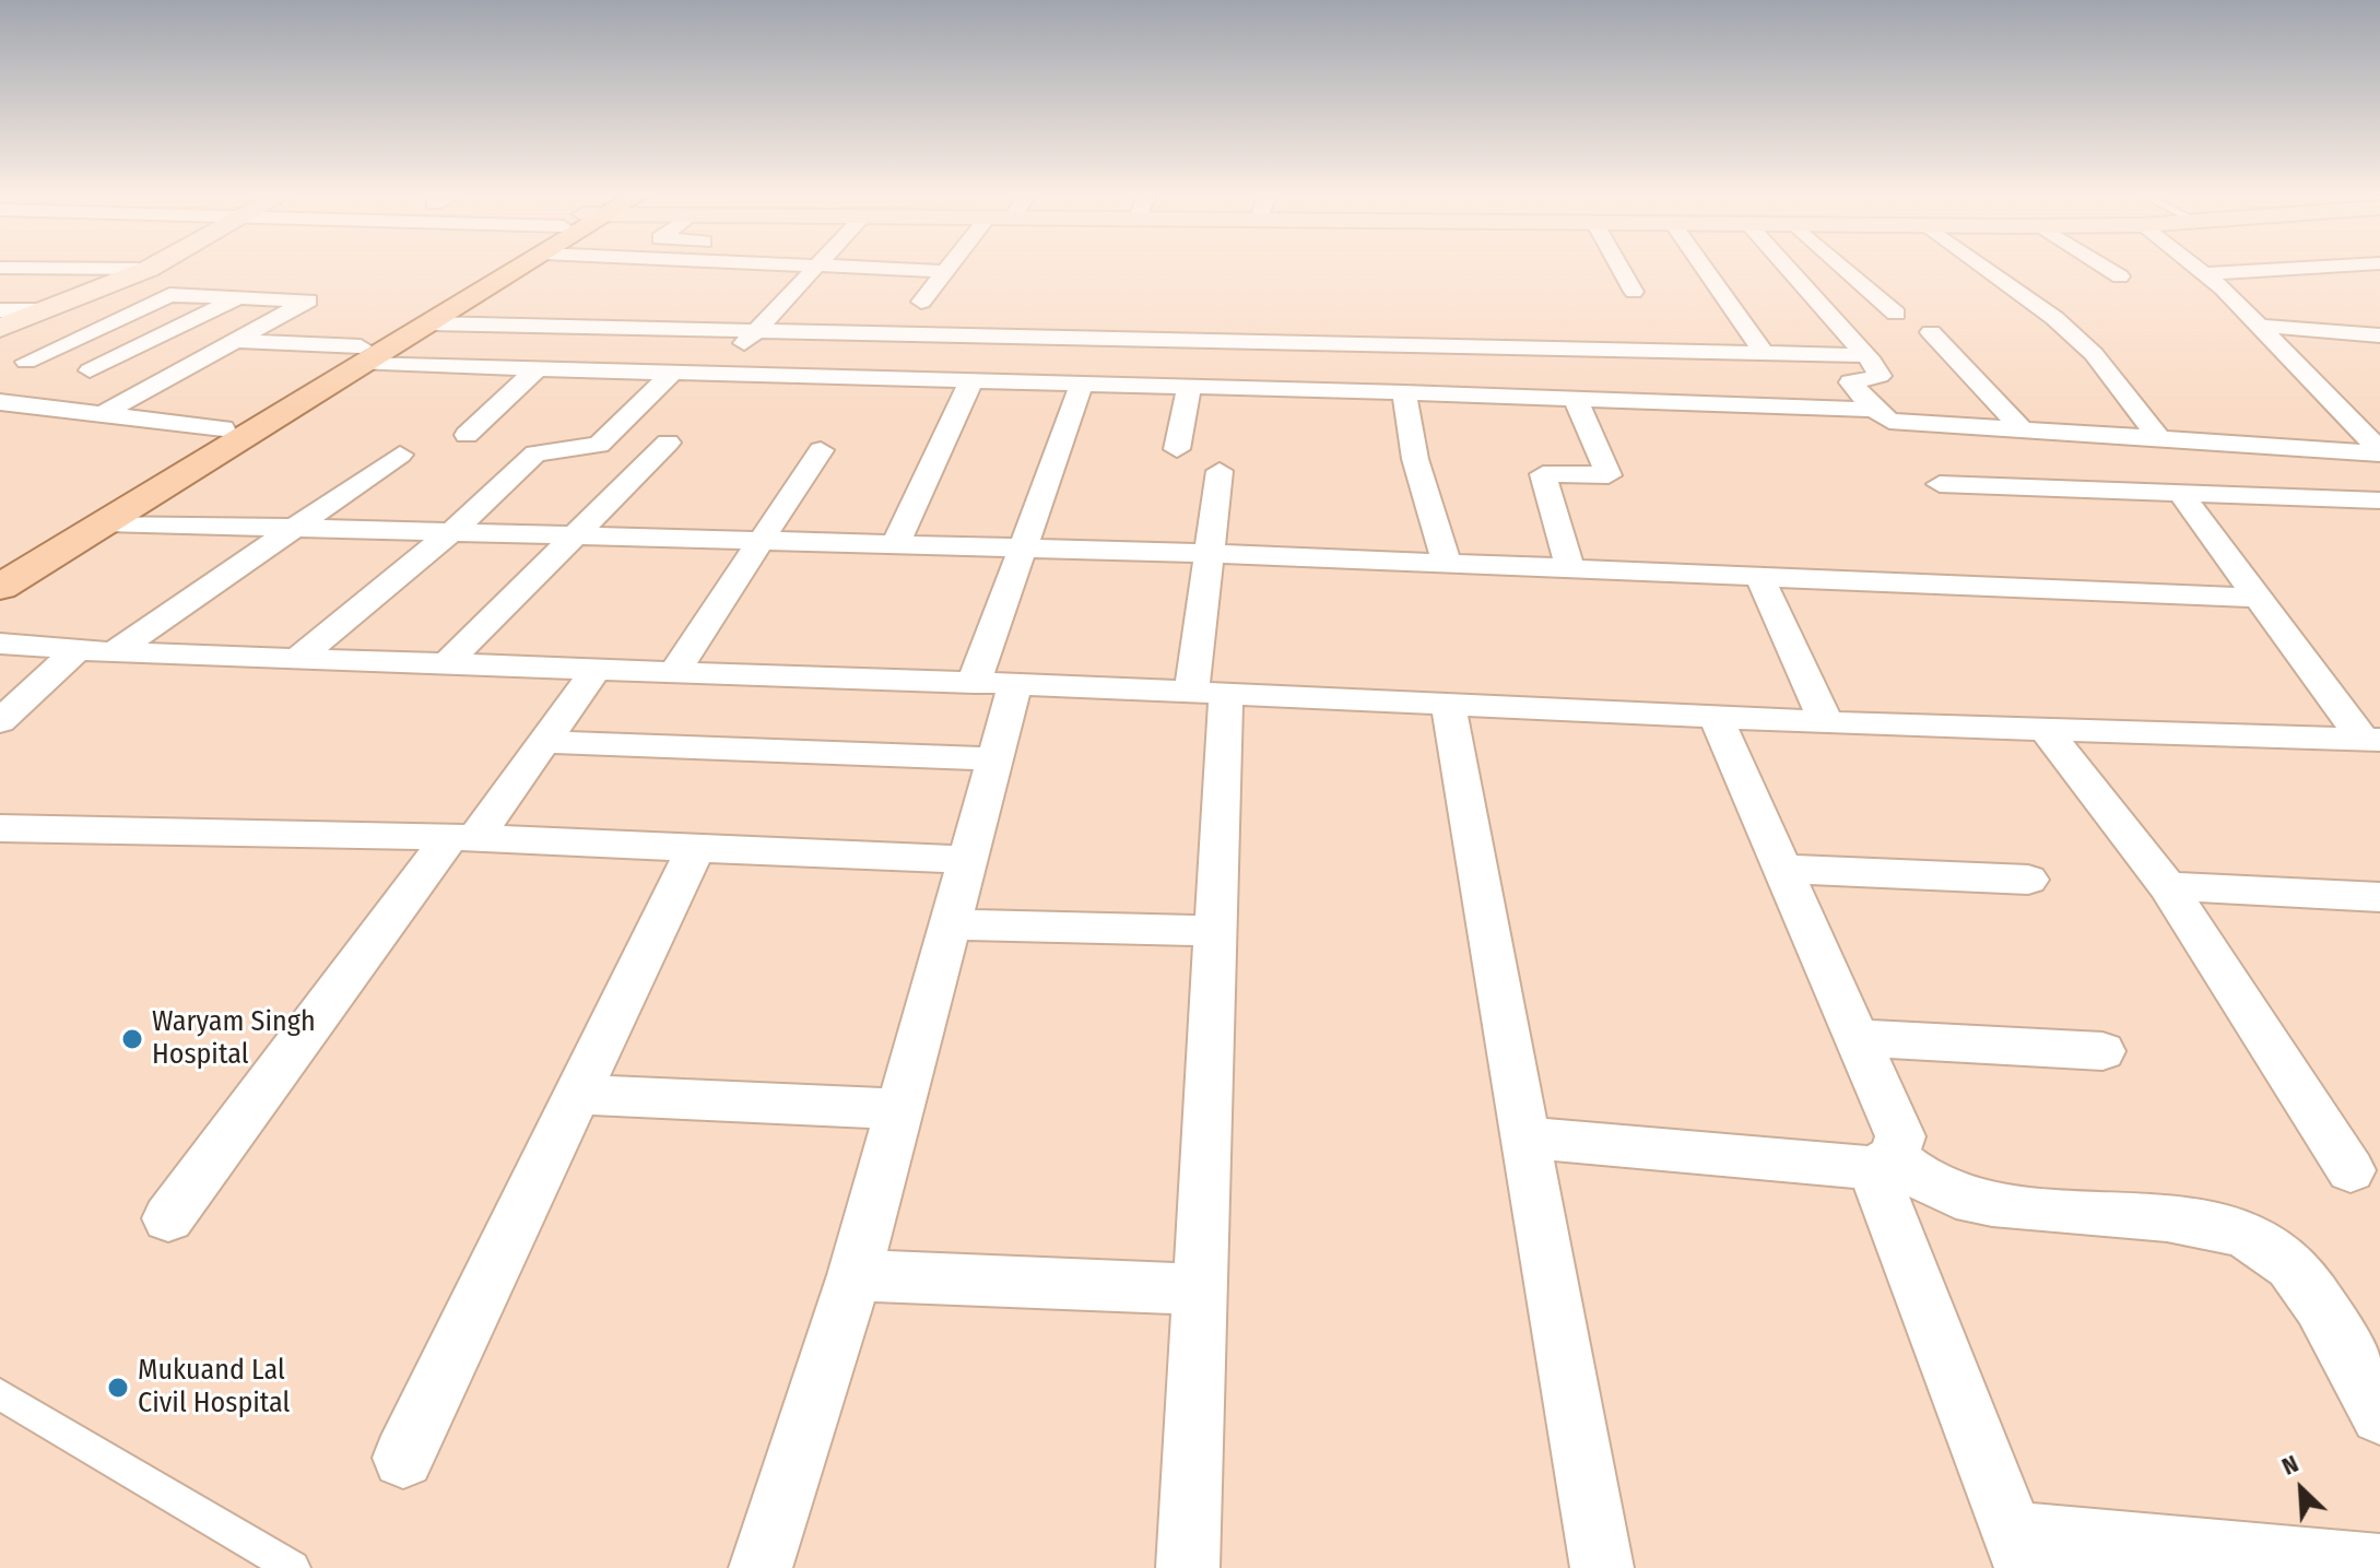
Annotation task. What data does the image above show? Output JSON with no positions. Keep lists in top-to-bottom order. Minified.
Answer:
{"places":["Waryam Singh Hospital","Mukuand Lal Civil Hospital"],"north":"top left"}
